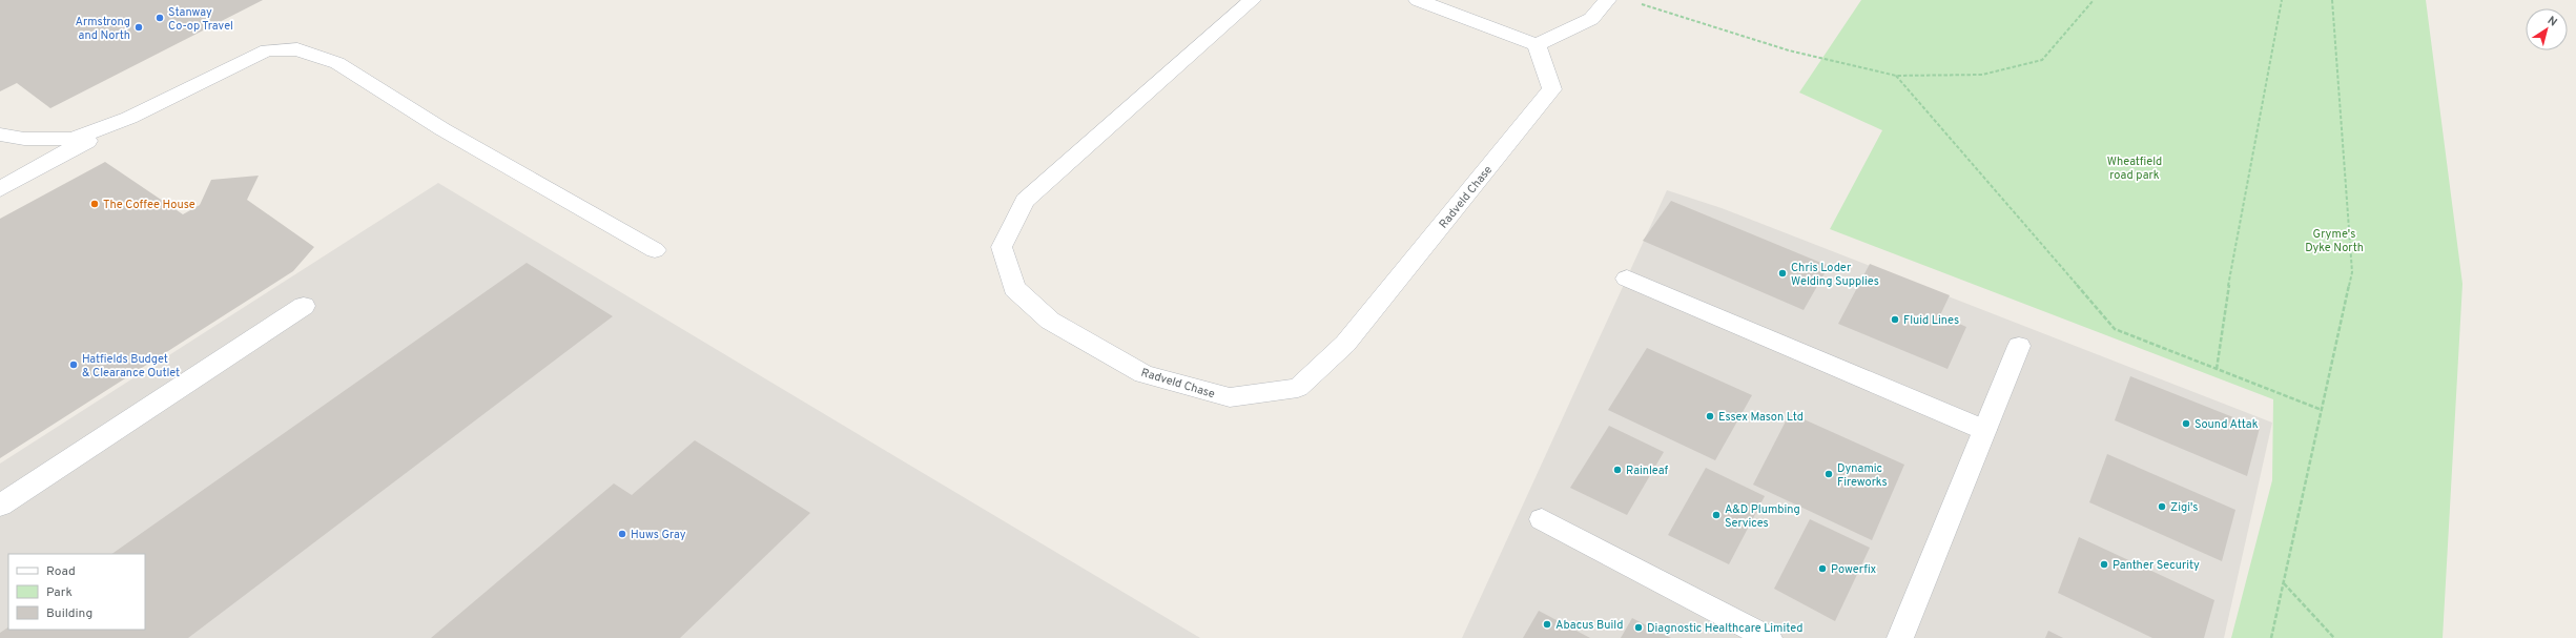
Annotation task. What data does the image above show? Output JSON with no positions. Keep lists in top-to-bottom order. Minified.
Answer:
{"streets":{"street":["Radveld Chase"]},"parks":["Wheatfield road park","Gryme's Dyke North"],"places":["Stanway Co-op Travel","Armstrong and North","The Coffee House","Chris Loder Welding Supplies","Fluid Lines","Hatfields Budget & Clearance Outlet","Essex Mason Ltd","Sound Attak","Rainleaf","Dynamic Fireworks","Zigi's","A&D Plumbing Services","Huws Gray","Panther Security","Powerfix","Abacus Build","Diagnostic Healthcare Limited"],"legend":["Road","Park","Building"],"north":"top right"}
